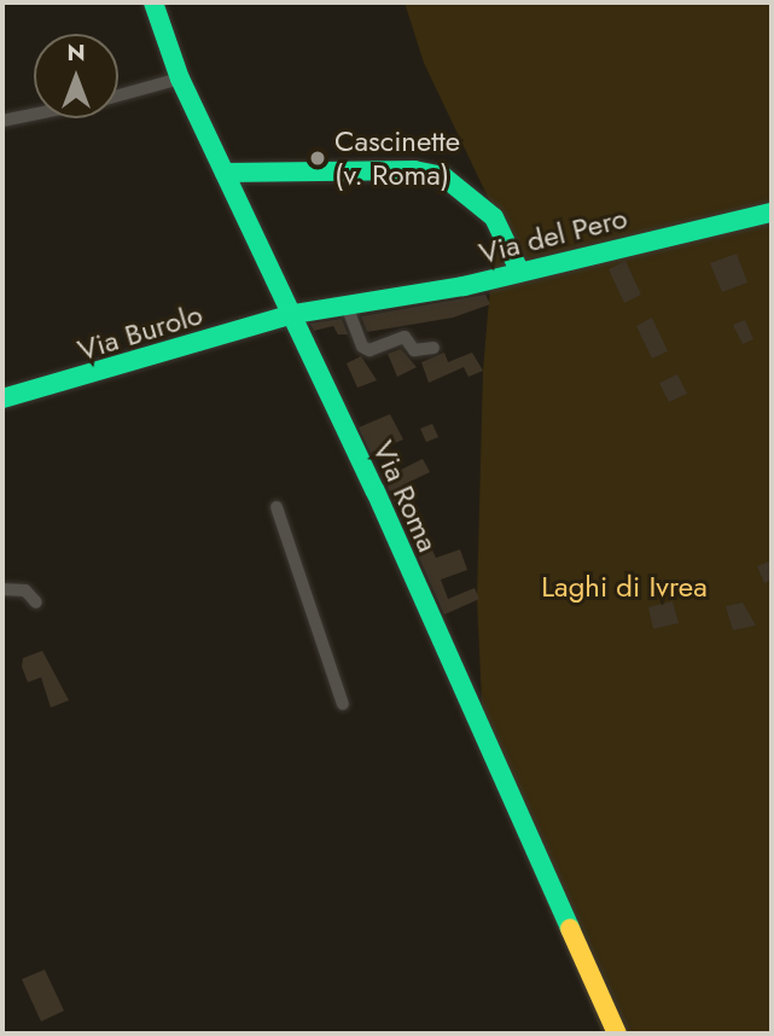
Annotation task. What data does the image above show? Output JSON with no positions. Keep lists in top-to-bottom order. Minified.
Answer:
{"streets":{"street":["Via del Pero","Via Burolo","Via Roma"]},"crossings":[["Via del Pero","Via Burolo"],["Via del Pero","Via Roma"],["Via Burolo","Via Roma"]],"parks":["Laghi di Ivrea"],"places":["Cascinette (v. Roma)"],"north":"top"}
